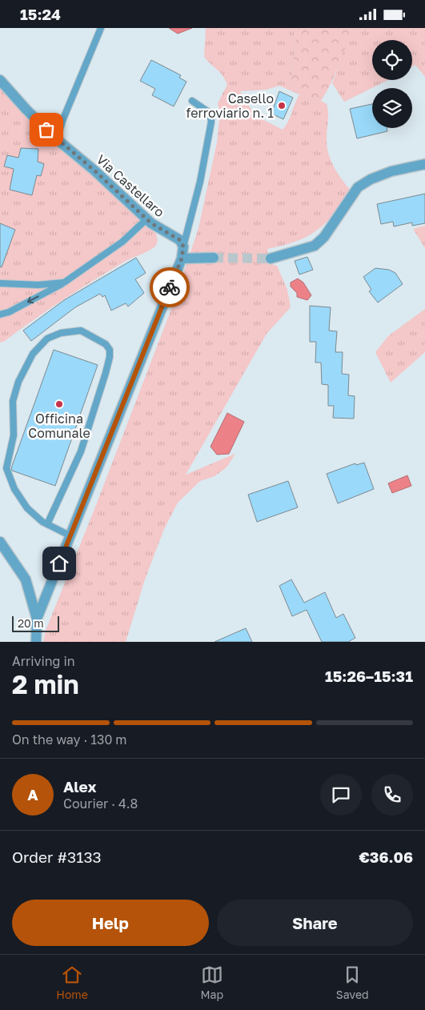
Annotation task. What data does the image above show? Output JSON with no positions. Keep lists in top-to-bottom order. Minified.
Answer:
{"streets":{"street":["Via Castellaro"]},"places":["Casello ferroviario n. 1","Officina Comunale"],"scale_bar":"20 m","page":{"status":"15:24","scale":"20 m","heading":["2 min","Arriving in","15:26–15:31"],"panel":["Alex","Courier · 4.8","Order #3133","€36.06"],"bar":"On the way · 130 m","round":"A","buttons":["Help","Share"],"tabs":["Home","Map","Saved"]}}
